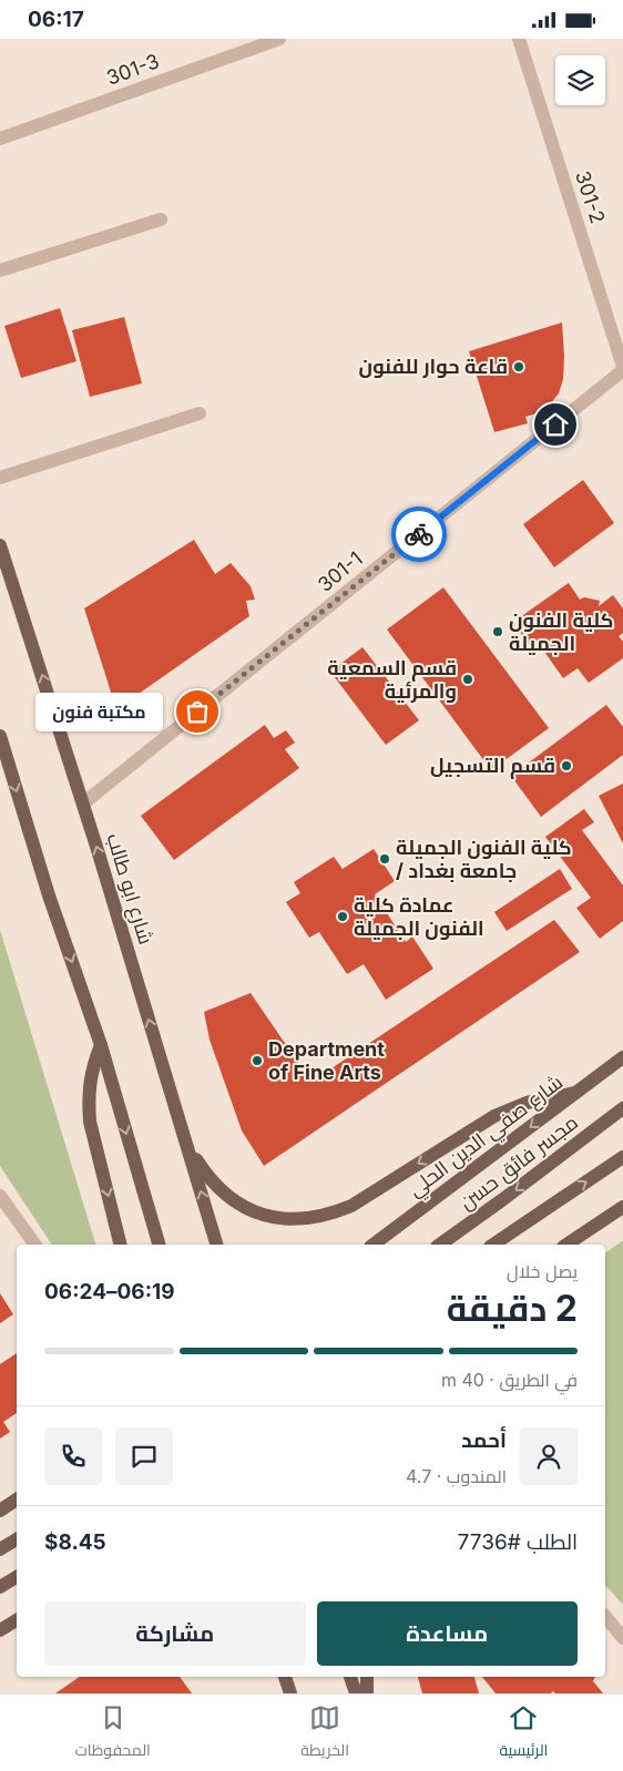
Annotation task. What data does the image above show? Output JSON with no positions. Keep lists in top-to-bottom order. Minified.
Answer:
{"streets":{"main road":["شارع ابو طالب","شارع صفي الدين الحلي","مجسر فائق حسن"],"street":["301-3","301-2","301-1"]},"crossings":[["301-2","301-1"],["301-1","شارع ابو طالب"]],"places":["قاعة حوار للفنون","كلية الفنون الجميلة","قسم السمعية والمرئية","مكتبة فنون","قسم التسجيل","كلية الفنون الجميلة / جامعة بغداد","عمادة كلية الفنون الجميلة","Department of Fine Arts"],"page":{"status":"06:17","bubble":"مكتبة فنون","heading":["2 دقيقة","يصل خلال","06:19–06:24"],"panel":["أحمد","المندوب · 4.7","الطلب #7736","$8.45"],"bar":"في الطريق · 40 m","buttons":["مساعدة","مشاركة"],"tabs":["الرئيسية","الخريطة","المحفوظات"]}}
